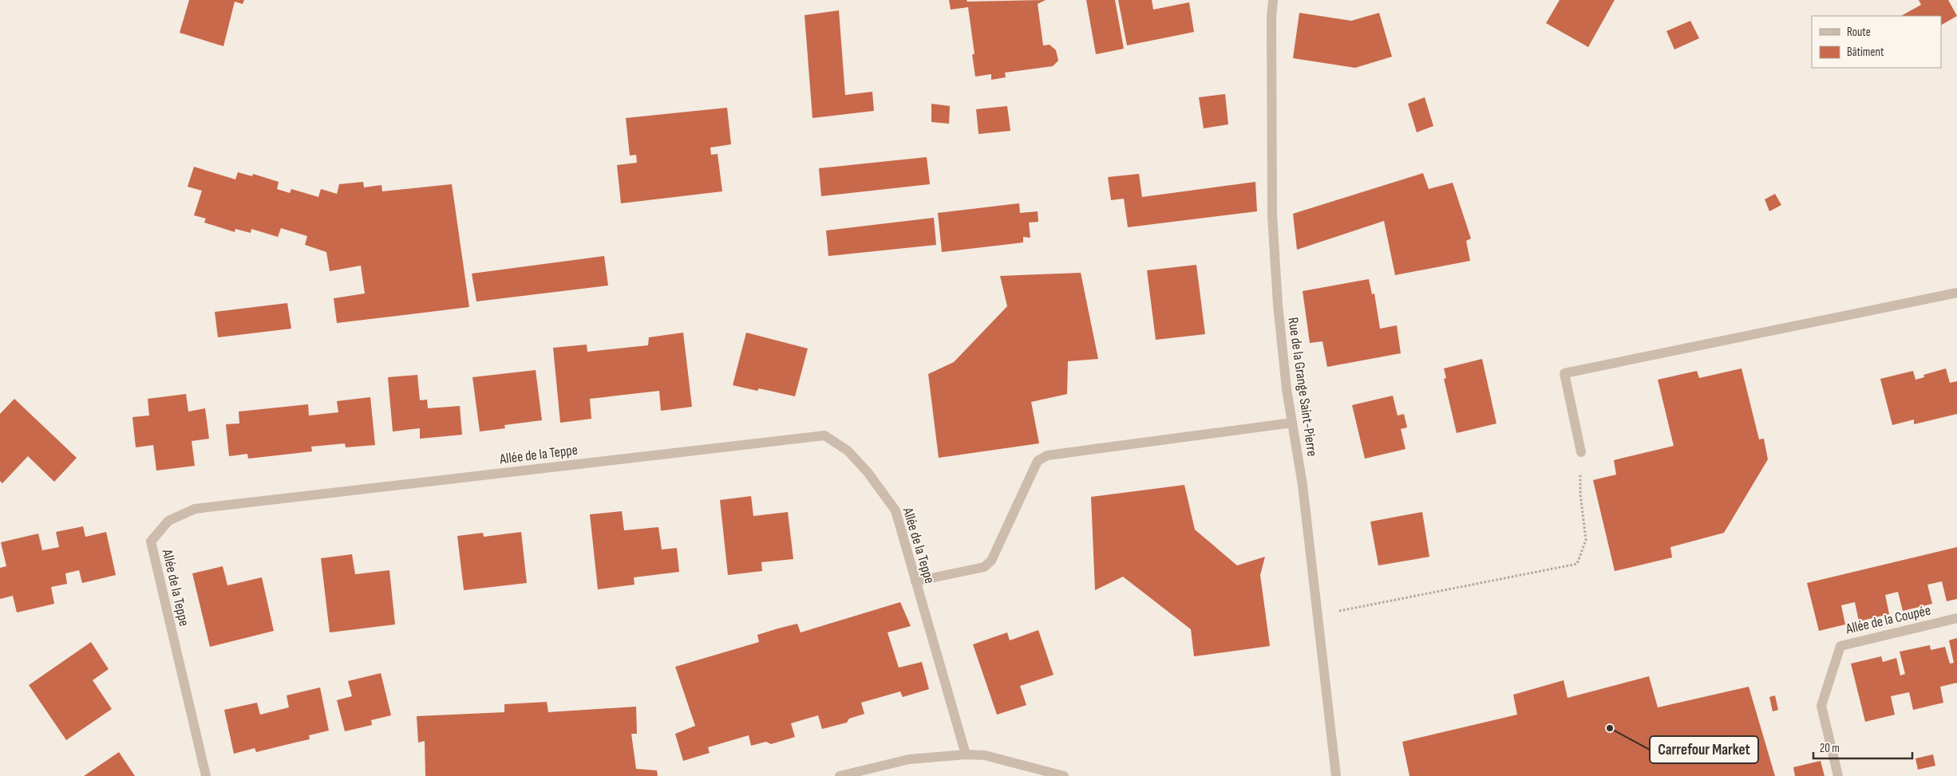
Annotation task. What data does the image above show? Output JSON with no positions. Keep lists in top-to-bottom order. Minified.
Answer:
{"streets":{"street":["Rue de la Grange Saint-Pierre","Allée de la Teppe","Allée de la Coupée"]},"places":["Carrefour Market"],"legend":["Route","Bâtiment"],"scale_bar":"20 m"}
